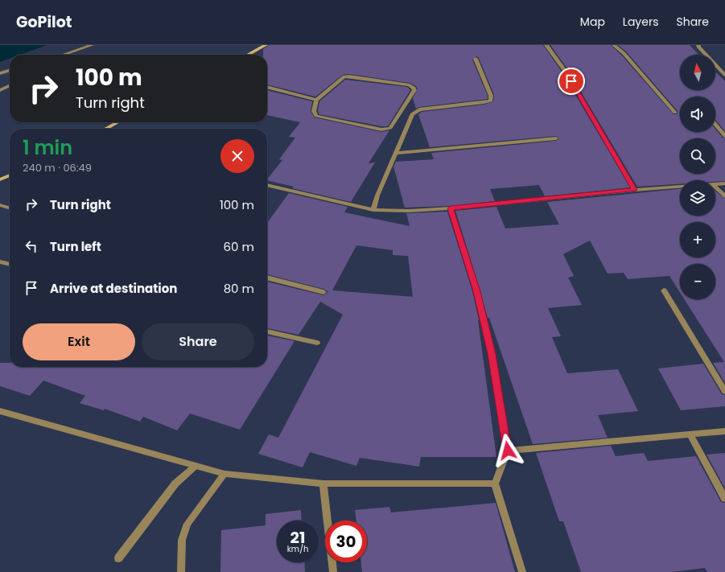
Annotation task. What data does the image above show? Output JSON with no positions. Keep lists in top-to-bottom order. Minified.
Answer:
{"north":"top","page":{"header":"GoPilot","nav":["Map","Layers","Share"],"map_buttons":["+","−"],"turn":["100 m","Turn right"],"heading":["1 min","240 m · 06:49"],"list":[{"name":"Turn right","value":"100 m"},{"name":"Turn left","value":"60 m"},{"name":"Arrive at destination","value":"80 m"}],"buttons":["Exit","Share"],"speed":"21 km/h","limit":"30"}}
